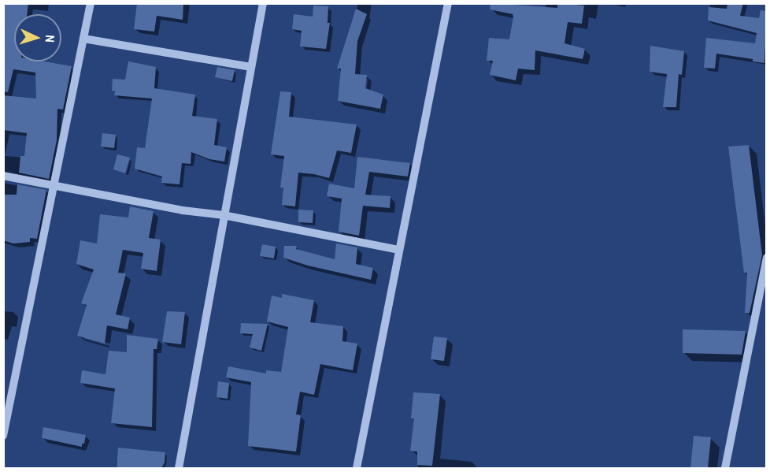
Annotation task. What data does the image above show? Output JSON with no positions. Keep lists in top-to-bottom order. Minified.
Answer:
{"north":"right"}
